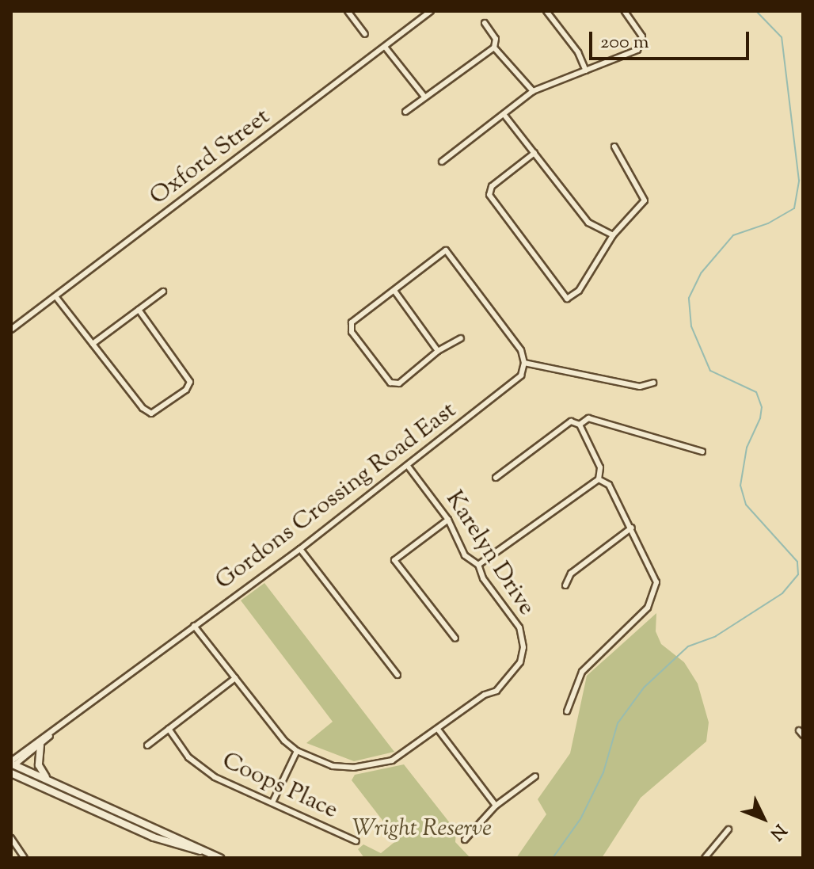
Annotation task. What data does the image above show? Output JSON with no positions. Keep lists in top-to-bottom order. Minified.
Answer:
{"streets":{"street":["Oxford Street","Gordons Crossing Road East","Karelyn Drive","Coops Place"]},"crossings":[["Gordons Crossing Road East","Karelyn Drive"]],"parks":["Wright Reserve"],"scale_bar":"200 m","north":"bottom right"}
